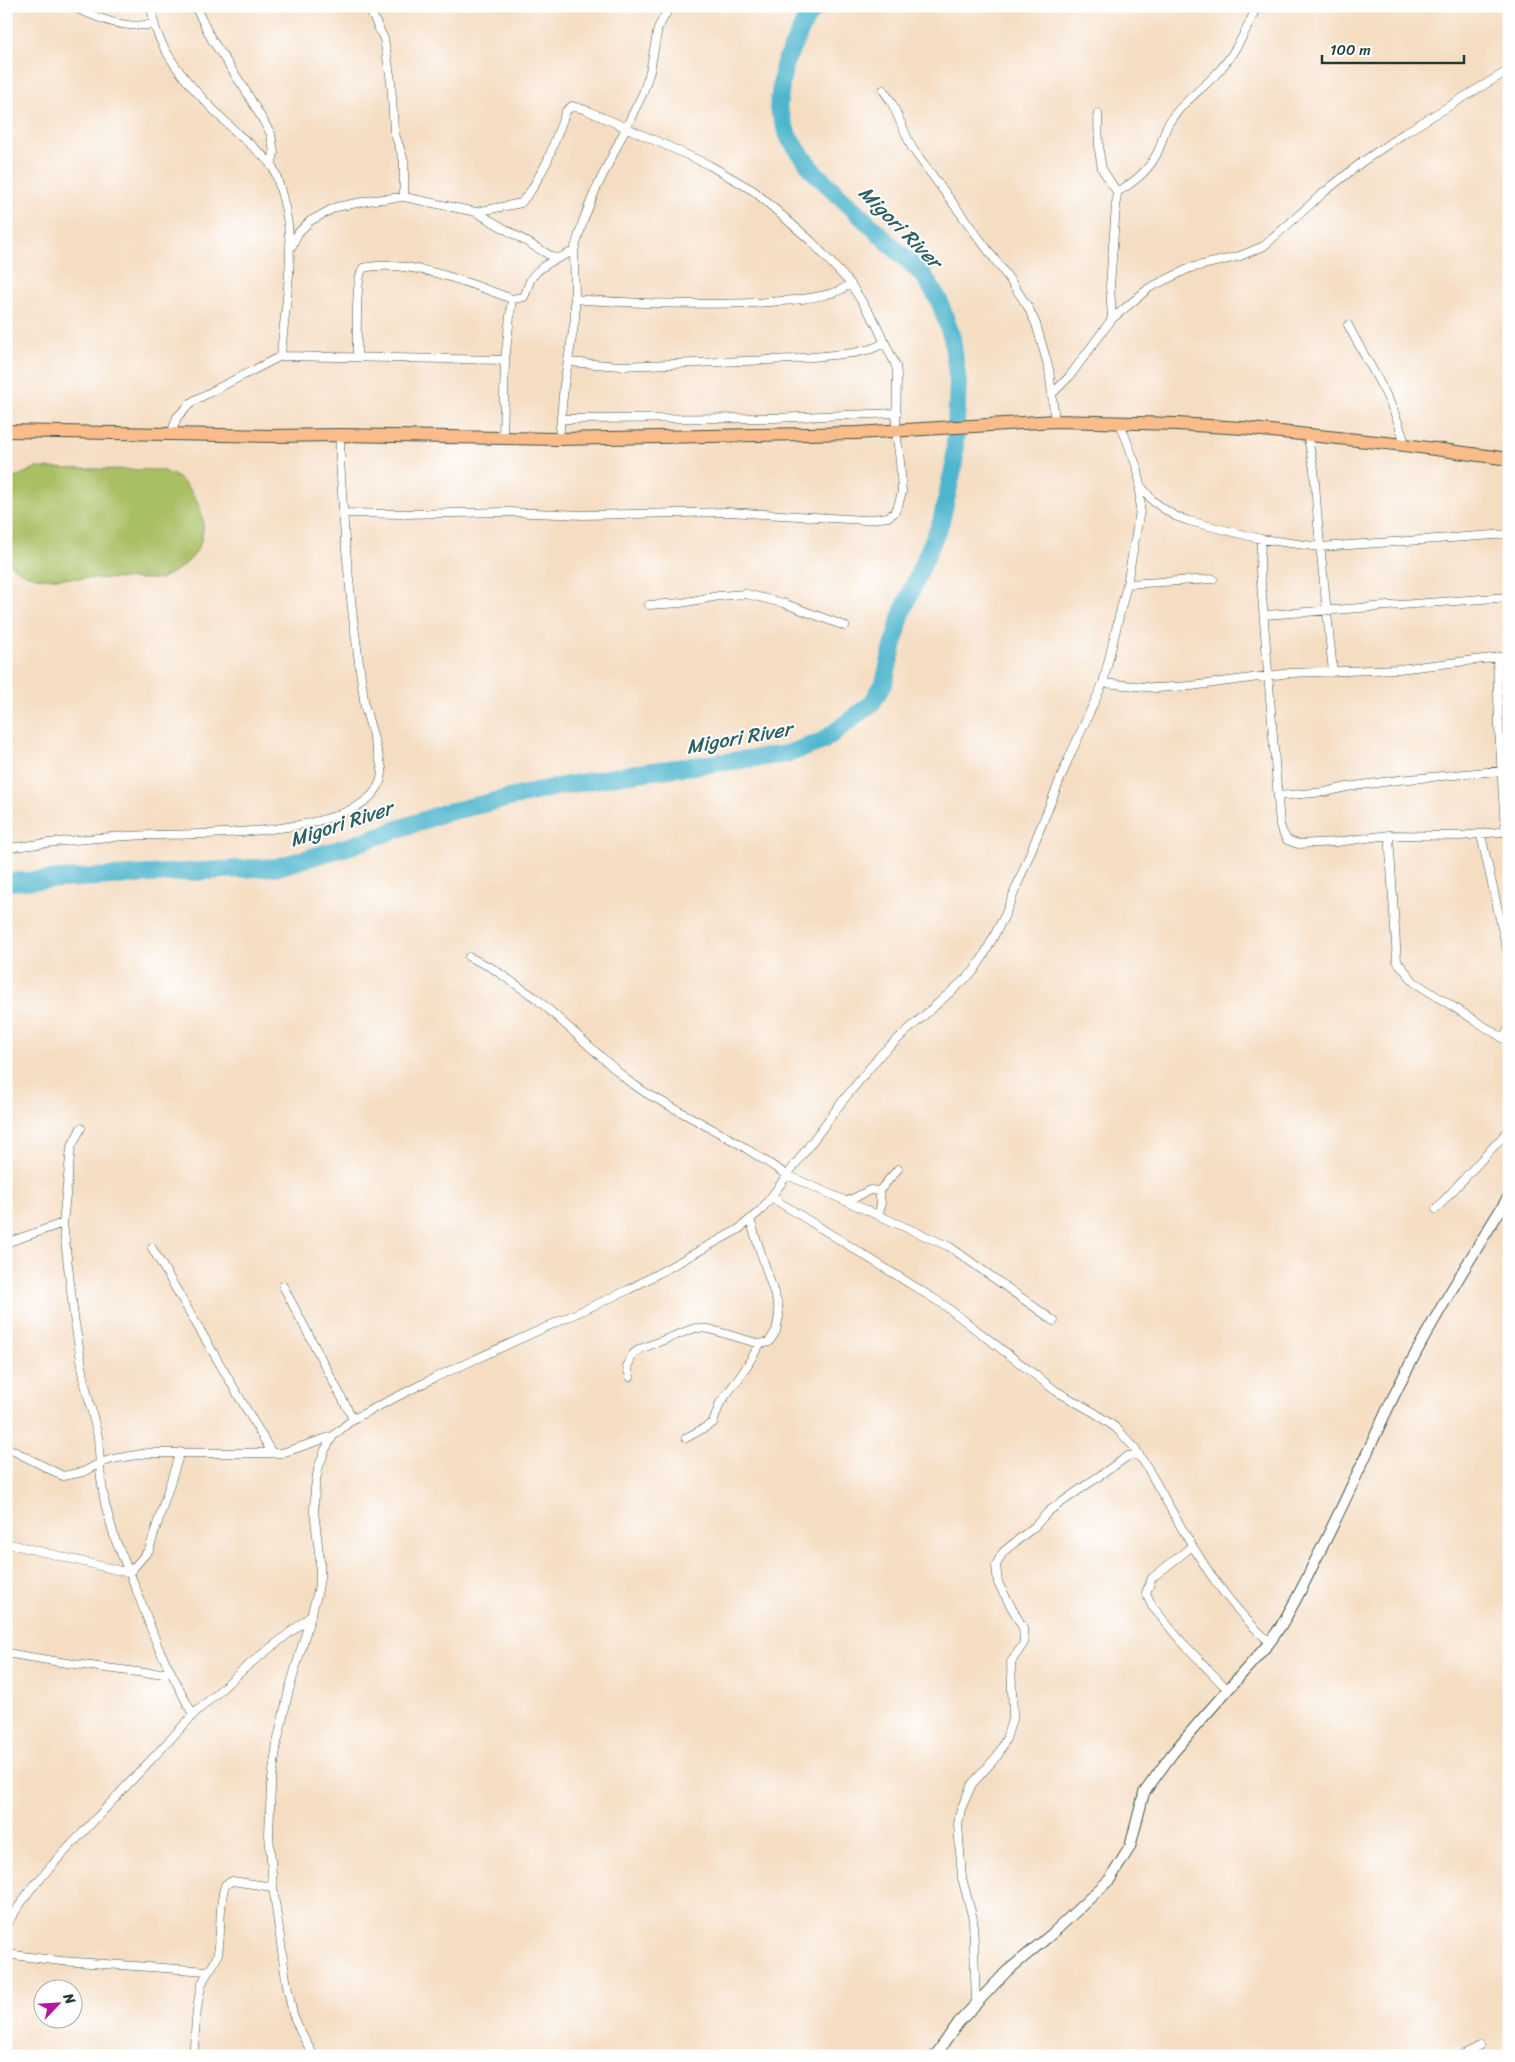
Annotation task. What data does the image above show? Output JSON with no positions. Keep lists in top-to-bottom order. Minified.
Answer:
{"water":["Migori River"],"scale_bar":"100 m","north":"top right"}
